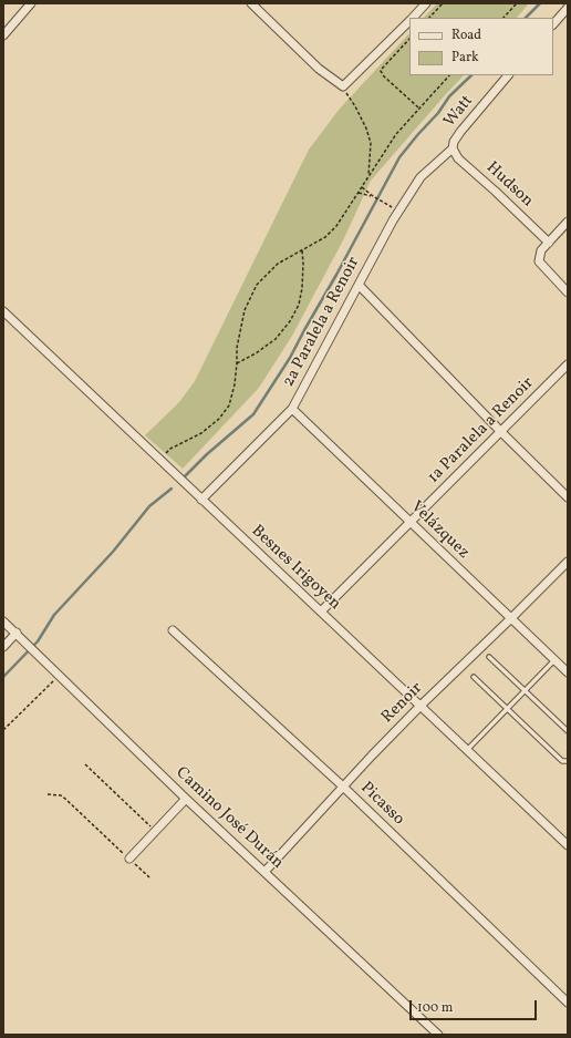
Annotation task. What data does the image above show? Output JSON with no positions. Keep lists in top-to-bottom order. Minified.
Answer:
{"streets":{"street":["Watt","Hudson","2a Paralela a Renoir","1a Paralela a Renoir","Velázquez","Besnes Irigoyen","Renoir","Picasso","Camino José Durán"]},"crossings":[["Watt","Hudson"],["Watt","2a Paralela a Renoir"],["Hudson","2a Paralela a Renoir"],["2a Paralela a Renoir","Velázquez"],["2a Paralela a Renoir","Besnes Irigoyen"],["1a Paralela a Renoir","Velázquez"],["1a Paralela a Renoir","Besnes Irigoyen"],["Velázquez","Renoir"],["Besnes Irigoyen","Renoir"],["Renoir","Picasso"],["Renoir","Camino José Durán"]],"legend":["Road","Park"],"scale_bar":"100 m"}
